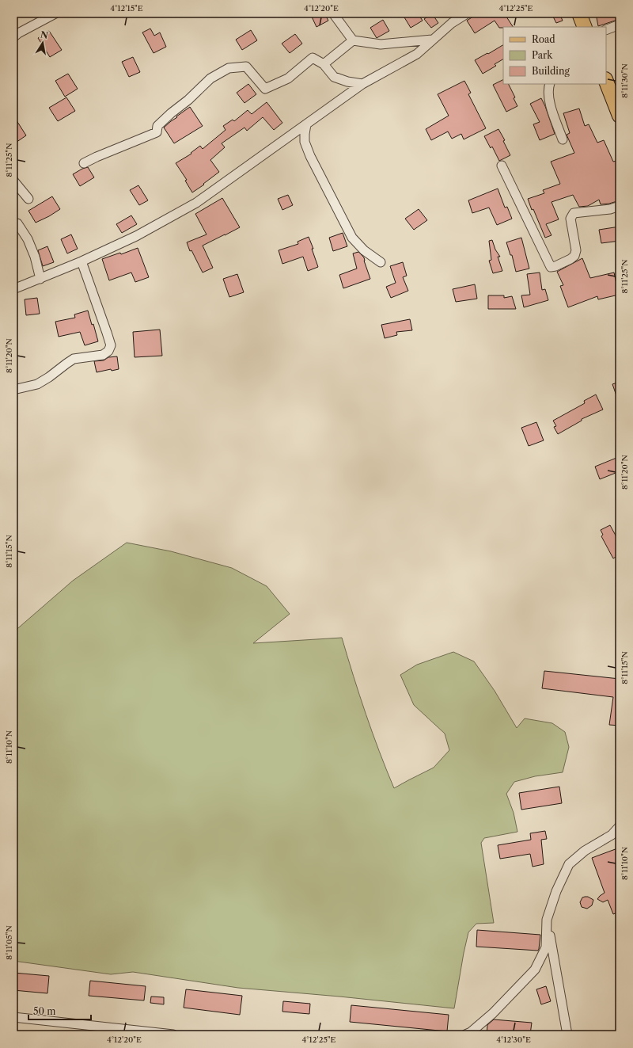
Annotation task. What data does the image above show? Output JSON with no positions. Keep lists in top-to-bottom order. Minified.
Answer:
{"legend":["Road","Park","Building"],"scale_bar":"50 m","north":"top","coordinates":["4°12'15\"E","4°12'20\"E","4°12'25\"E","8°11'30\"N","8°11'25\"N","8°11'20\"N","8°11'15\"N","8°11'10\"N","8°11'05\"N","4°12'30\"E"]}
